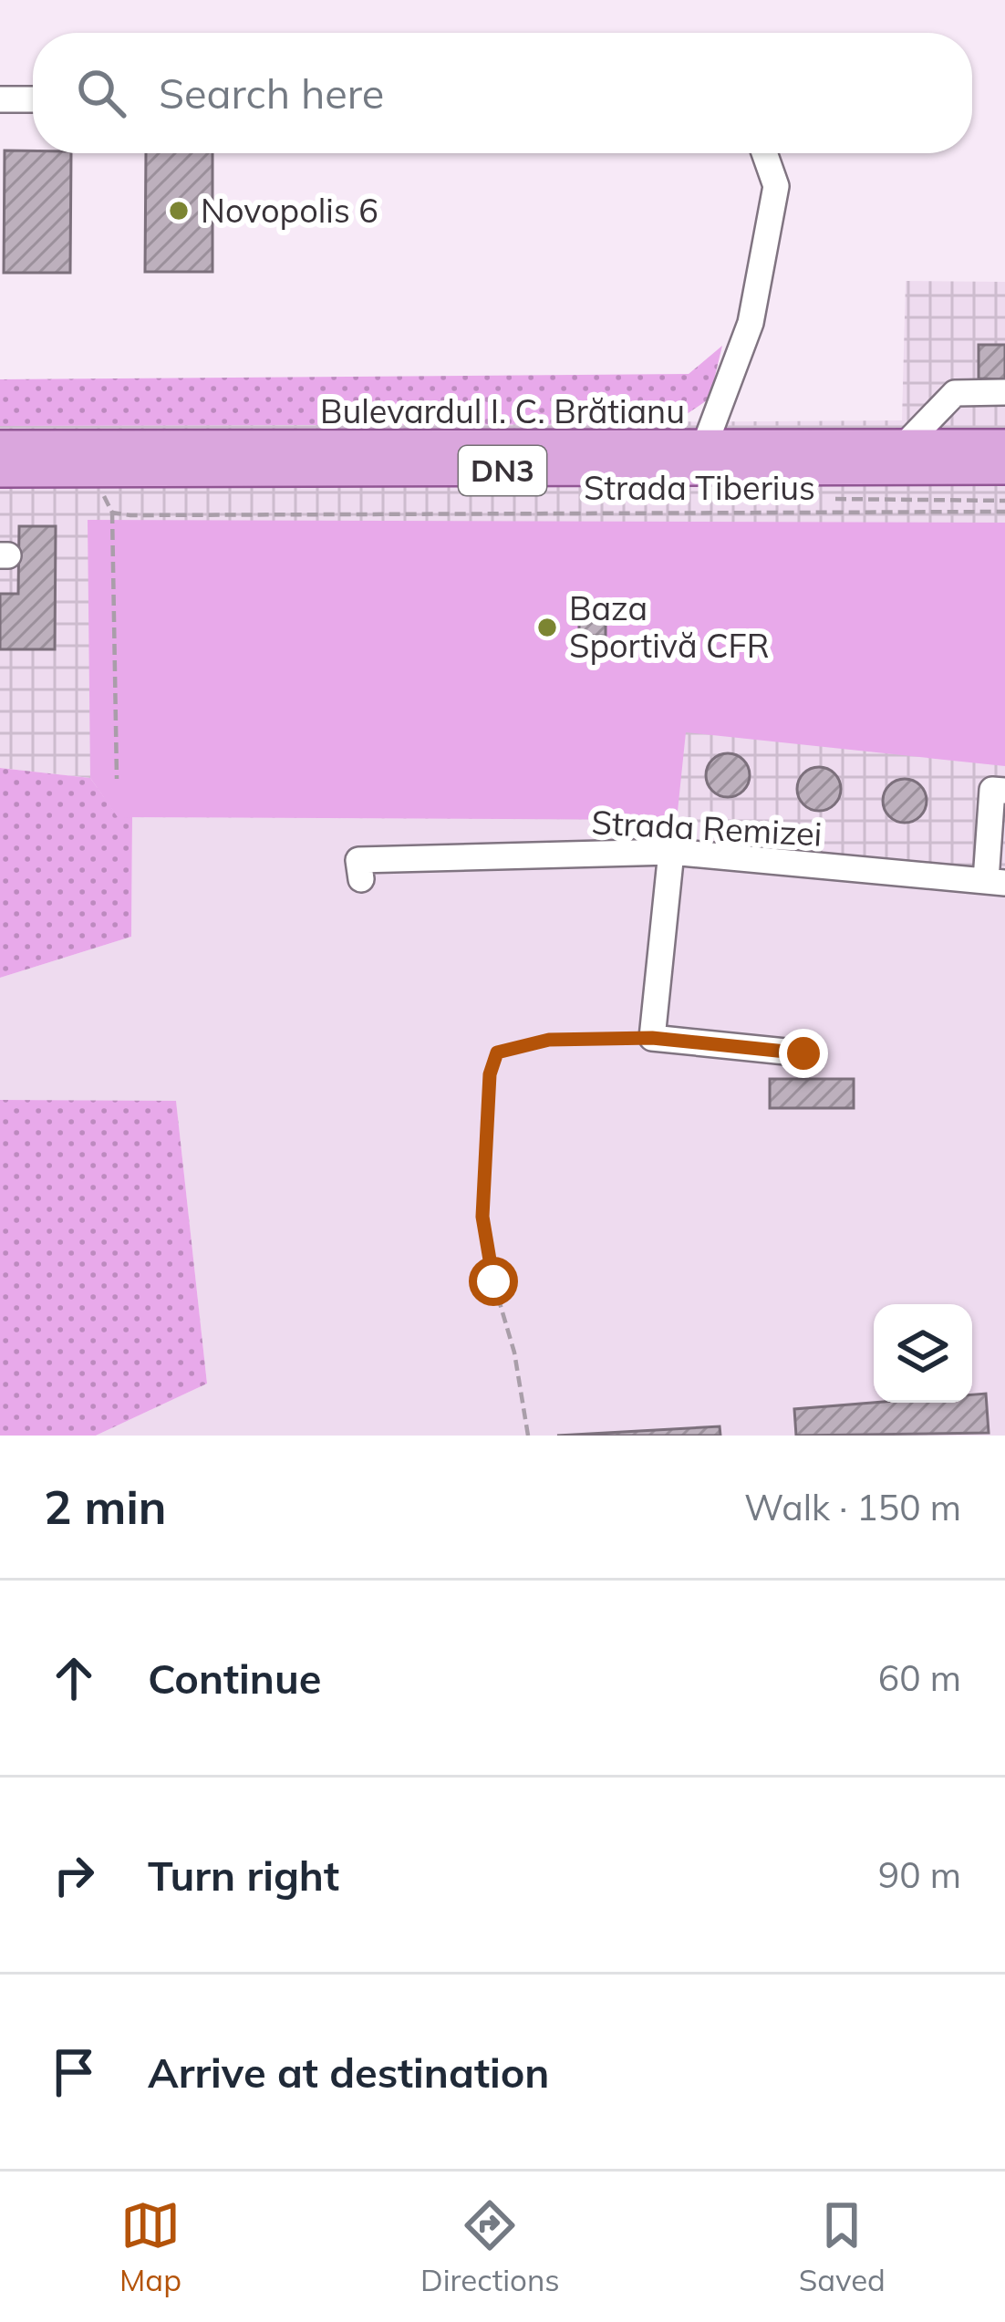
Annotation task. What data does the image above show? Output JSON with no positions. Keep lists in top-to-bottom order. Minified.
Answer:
{"streets":{"main road":["Bulevardul I. C. Brătianu","DN3"],"lane":["Strada Remizei"],"path":["Strada Tiberius"]},"places":["Novopolis 6","Baza Sportivă CFR"],"page":{"search":"Search here","heading":["2 min","Walk · 150 m"],"list":[["Continue","60 m"],["Turn right","90 m"],"Arrive at destination"],"nav":["Map","Directions","Saved"]}}
